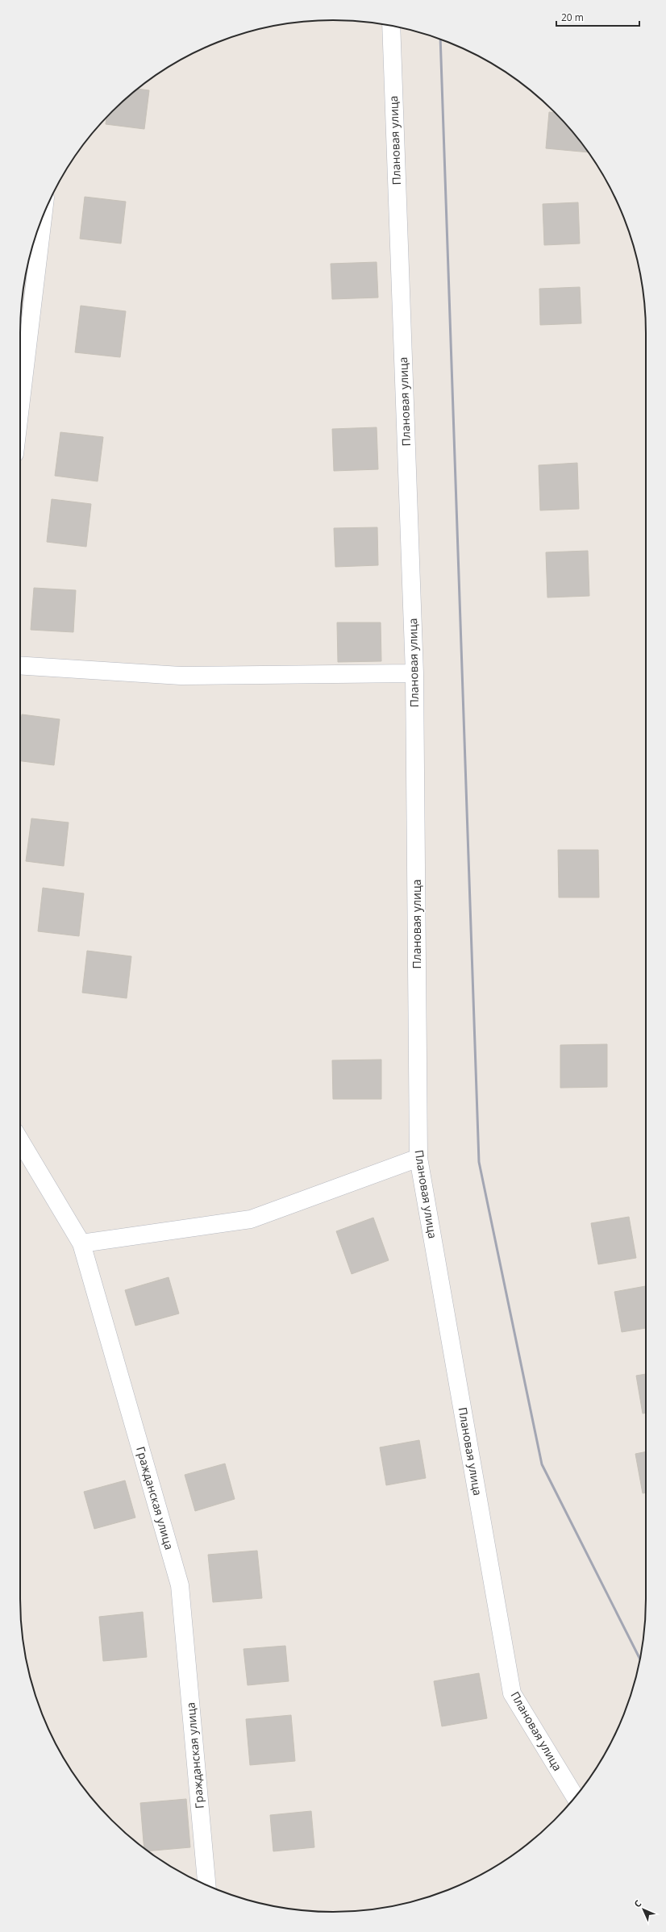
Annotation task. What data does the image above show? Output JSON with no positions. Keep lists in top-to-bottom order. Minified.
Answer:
{"streets":{"street":["Плановая улица","Гражданская улица"]},"scale_bar":"20 m","north":"top left"}
